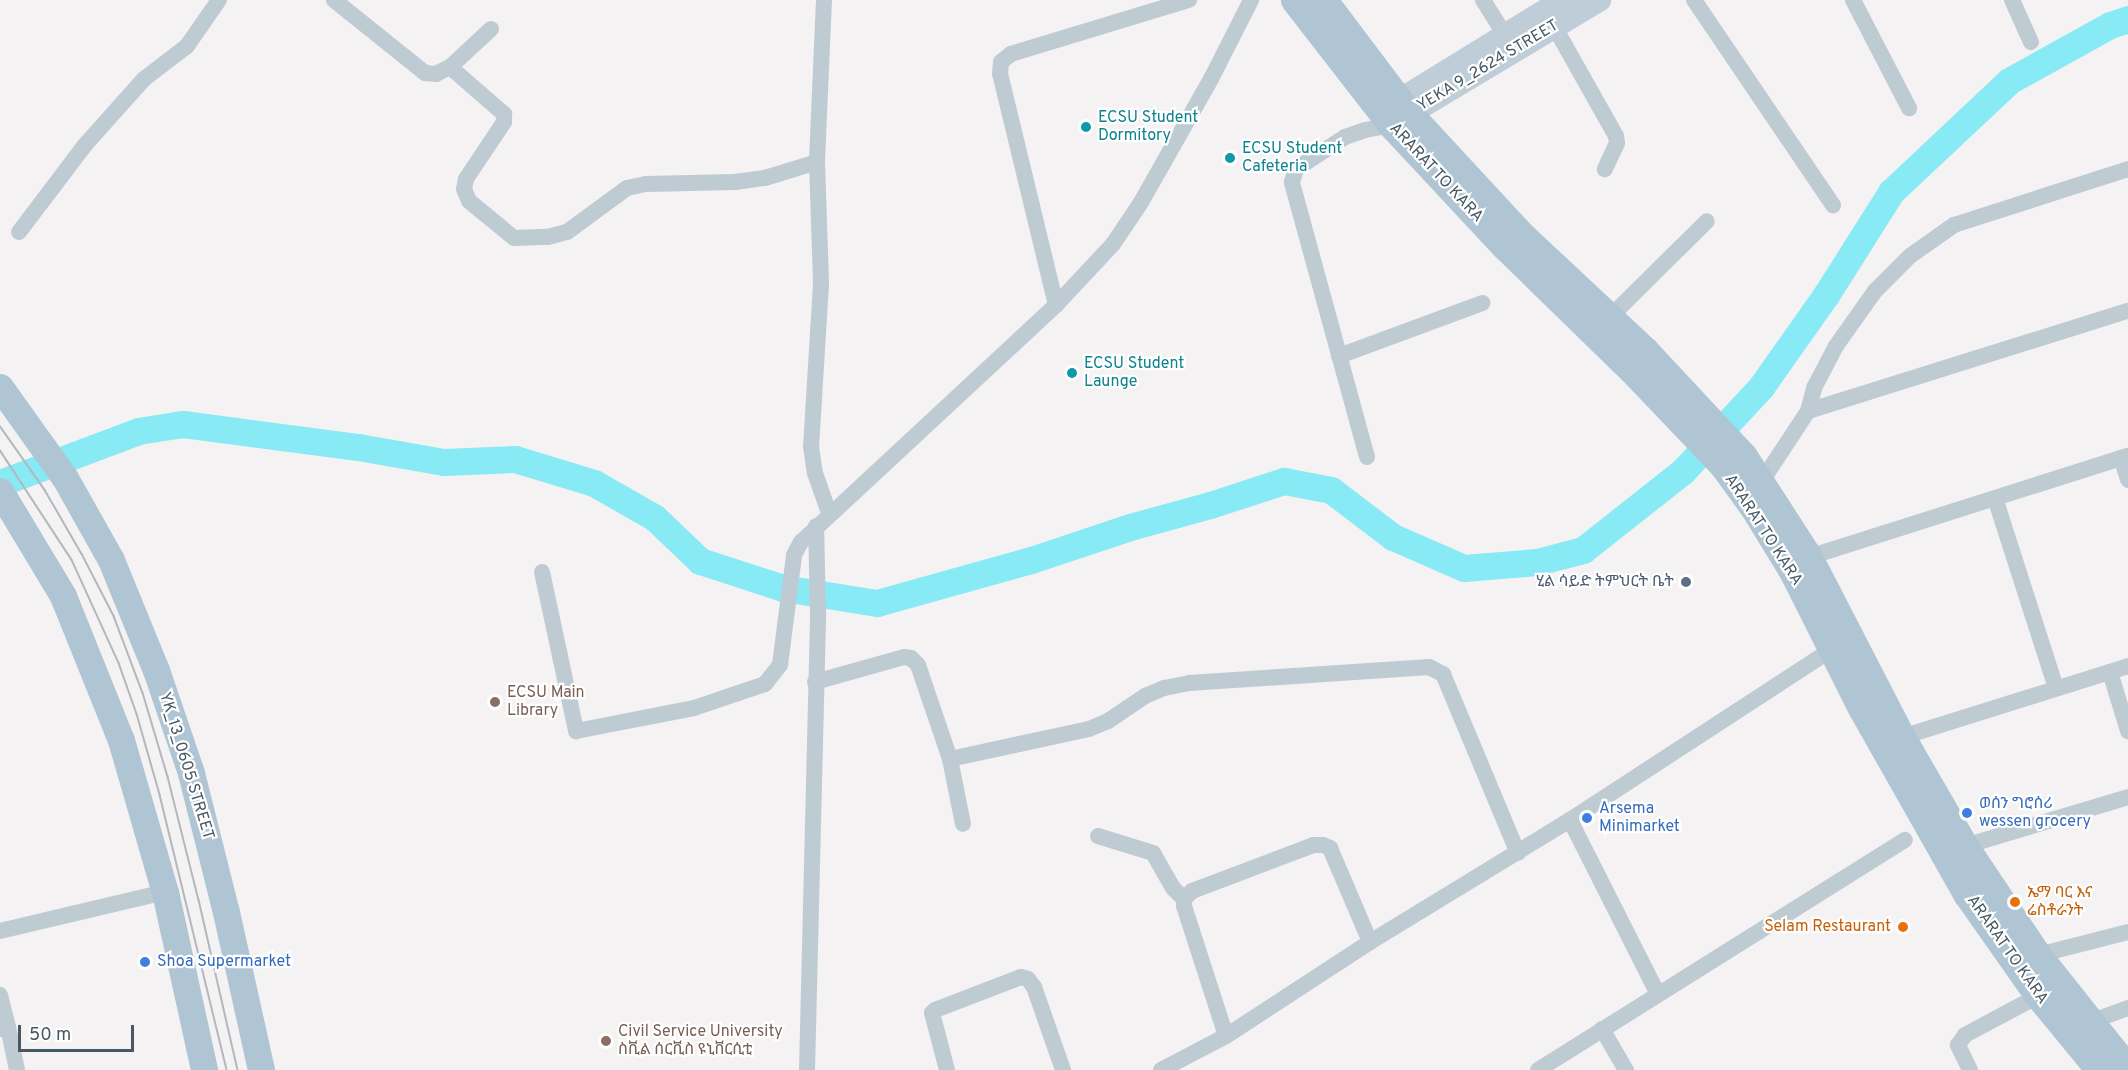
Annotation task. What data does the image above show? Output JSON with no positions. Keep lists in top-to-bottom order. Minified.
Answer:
{"streets":{"main road":["YEKA 9_2624 STREET","ARARAT TO KARA","YK_13_0605 STREET"]},"crossings":[["YEKA 9_2624 STREET","ARARAT TO KARA"]],"places":["ECSU Student Dormitory","ECSU Student Cafeteria","ECSU Student Launge","ሂል ሳይድ ትምህርት ቤት","ECSU Main Library","ወሰን ግሮሰሪ wessen grocery","Arsema Minimarket","ኤማ ባር እና ሬስቶራንት","Selam Restaurant","Shoa Supermarket","Civil Service University ስቪል ሰርቪስ ዩኒቨርሲቲ"],"scale_bar":"50 m"}
